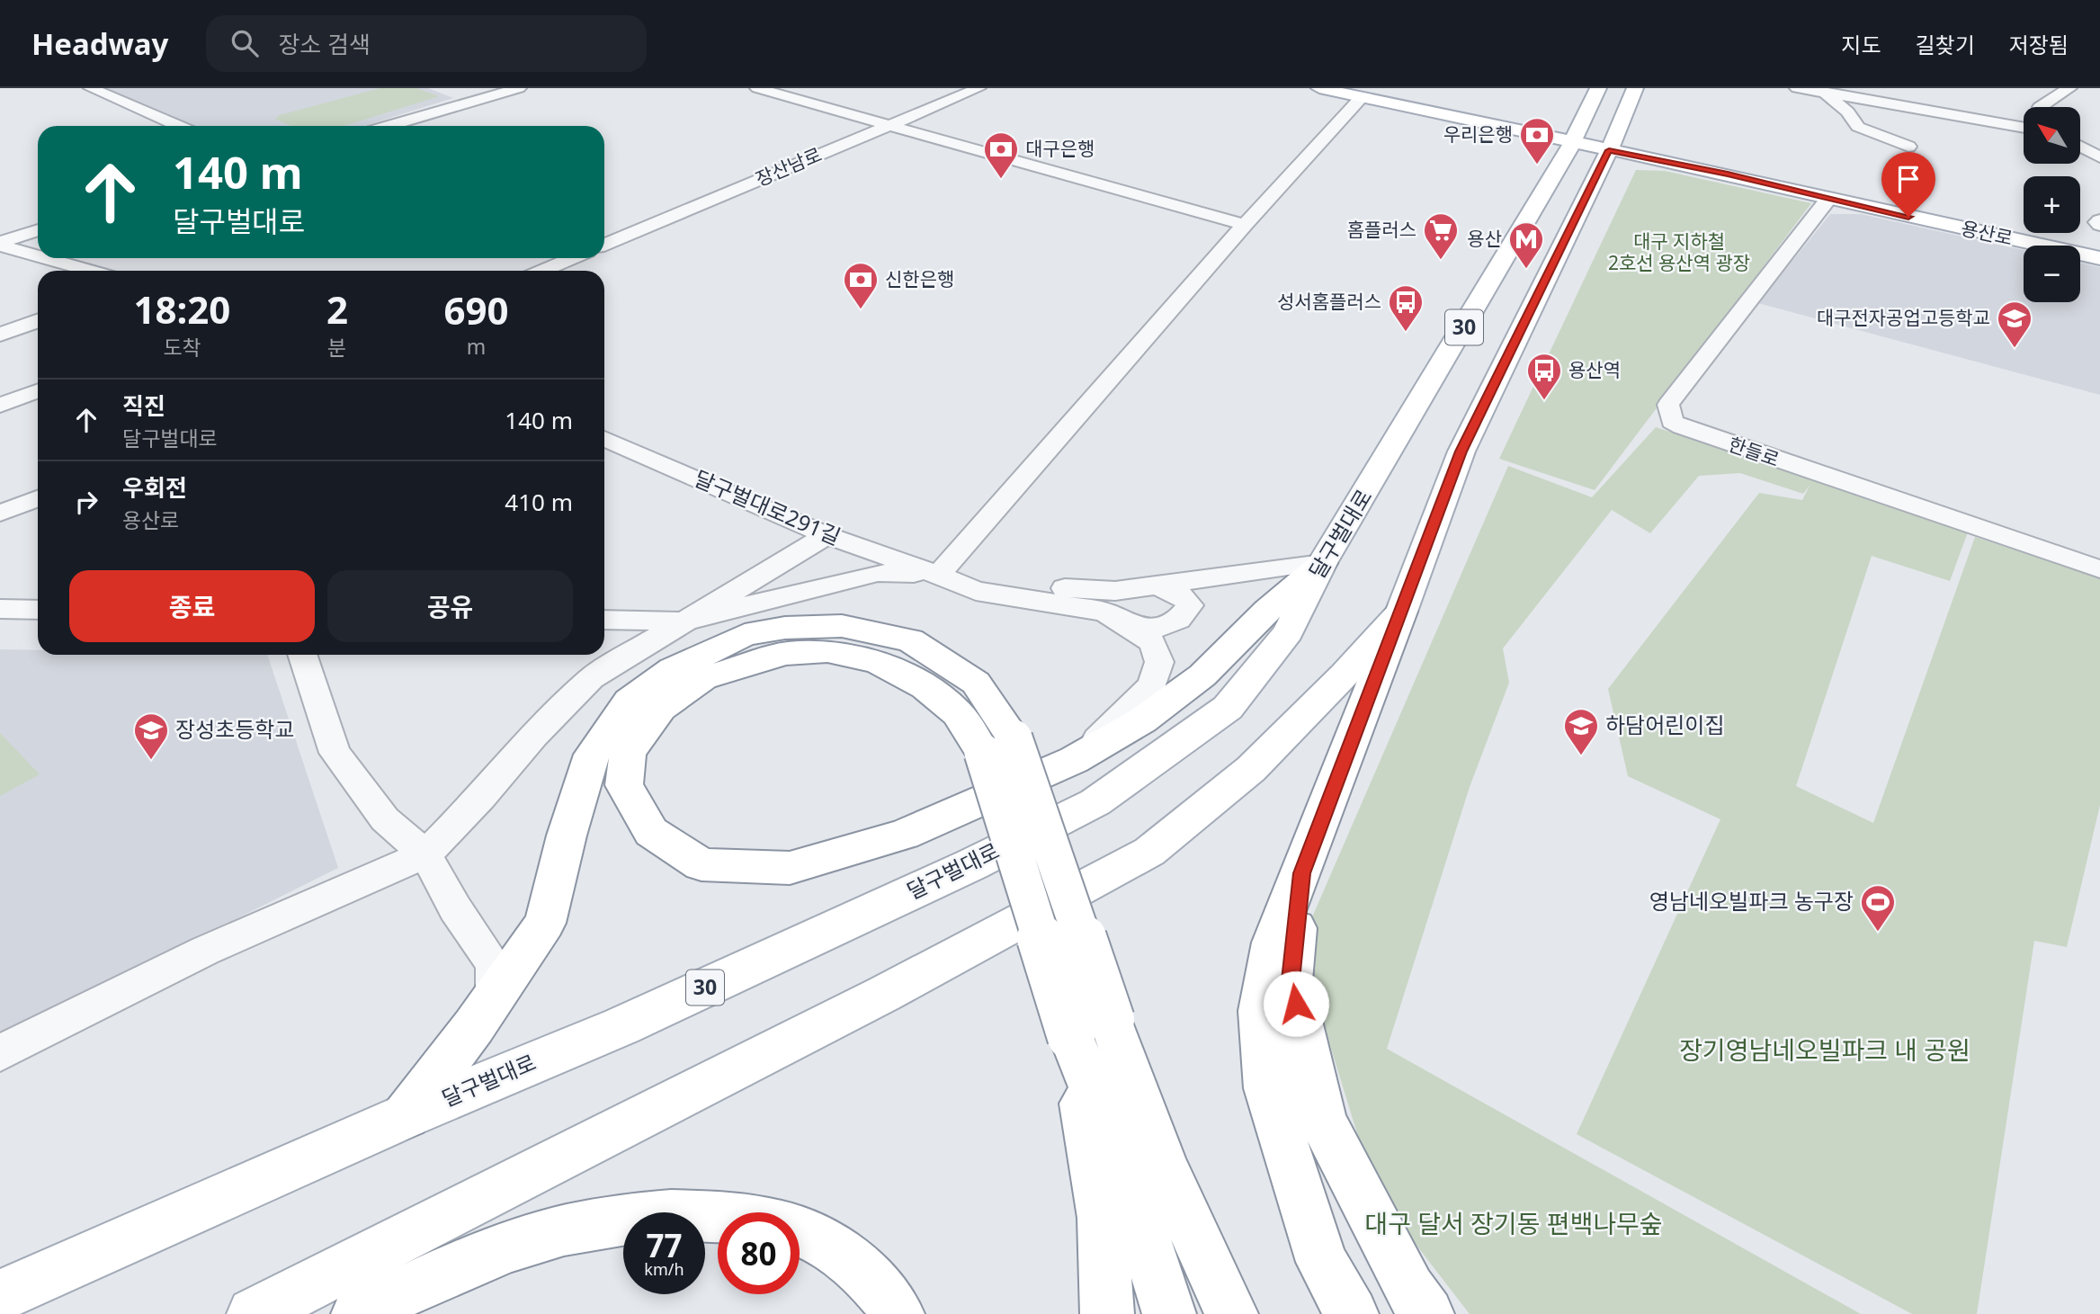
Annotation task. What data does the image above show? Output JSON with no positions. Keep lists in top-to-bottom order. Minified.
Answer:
{"streets":{"main road":["용산로","30","달구벌대로"],"street":["장산남로","한들로","달구벌대로291길"]},"crossings":[["용산로","30"],["용산로","한들로"],["용산로","달구벌대로"]],"parks":["대구 지하철 2호선 용산역 광장","장기영남네오빌파크 내 공원","대구 달서 장기동 편백나무숲"],"places":{"bank":["우리은행","대구은행","신한은행"],"supermarket":["홈플러스"],"metro station":["용산"],"bus stop":["성서홈플러스","용산역"],"school or university":["대구전자공업고등학교","하담어린이집","장성초등학교"],"sports":["영남네오빌파크 농구장"]},"north":"top left","page":{"header":"Headway","search":"장소 검색","nav":["지도","길찾기","저장됨"],"map_buttons":["+","−"],"turn":["140 m","달구벌대로"],"eta":["18:20","도착","2","분","690","m"],"list":[{"name":"직진","note":"달구벌대로","value":"140 m"},{"name":"우회전","note":"용산로","value":"410 m"}],"buttons":["종료","공유"],"speed":"77 km/h","limit":"80"}}
